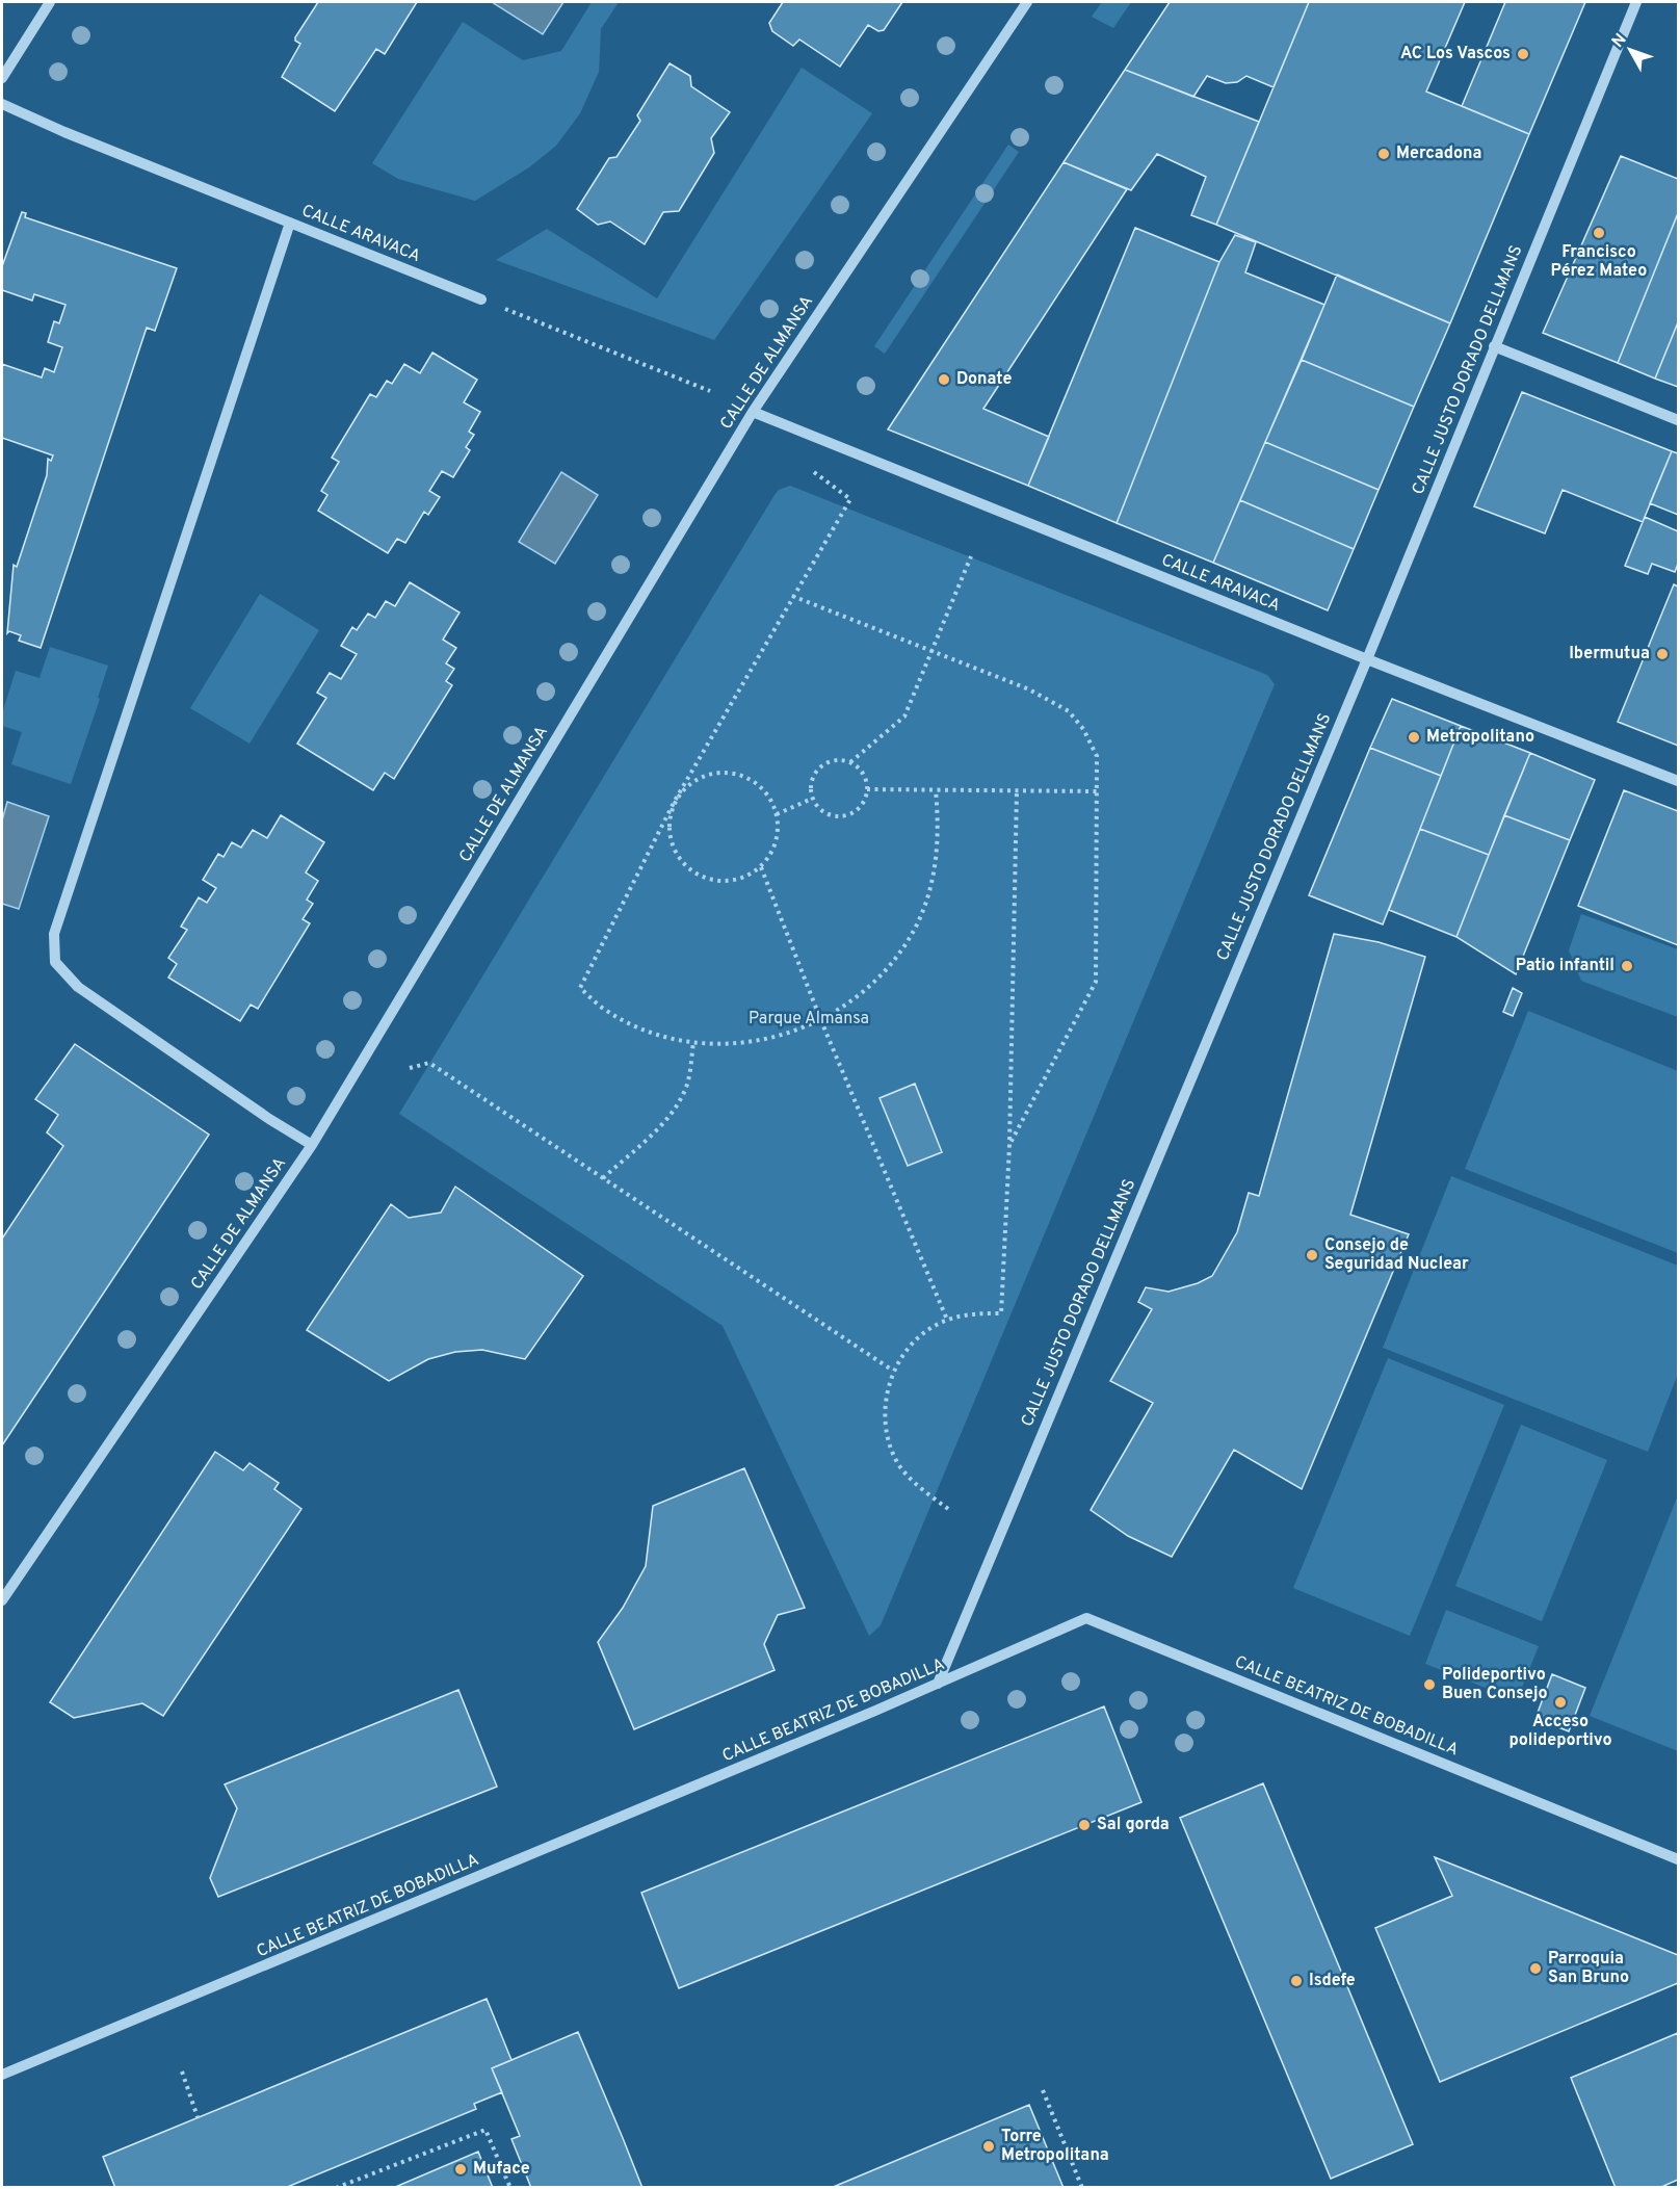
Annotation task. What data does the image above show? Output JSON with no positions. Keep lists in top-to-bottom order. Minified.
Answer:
{"streets":{"street":["CALLE ARAVACA","CALLE DE ALMANSA","CALLE JUSTO DORADO DELLMANS","CALLE BEATRIZ DE BOBADILLA"]},"crossings":[["CALLE ARAVACA","CALLE DE ALMANSA"],["CALLE ARAVACA","CALLE JUSTO DORADO DELLMANS"],["CALLE JUSTO DORADO DELLMANS","CALLE BEATRIZ DE BOBADILLA"]],"parks":["Parque Almansa"],"places":["AC Los Vascos","Mercadona","Francisco Pérez Mateo","Donate","Ibermutua","Metropolitano","Patio infantil","Consejo de Seguridad Nuclear","Polideportivo Buen Consejo","Acceso polideportivo","Sal gorda","Parroquia San Bruno","Isdefe","Torre Metropolitana","Muface"],"north":"top left"}
